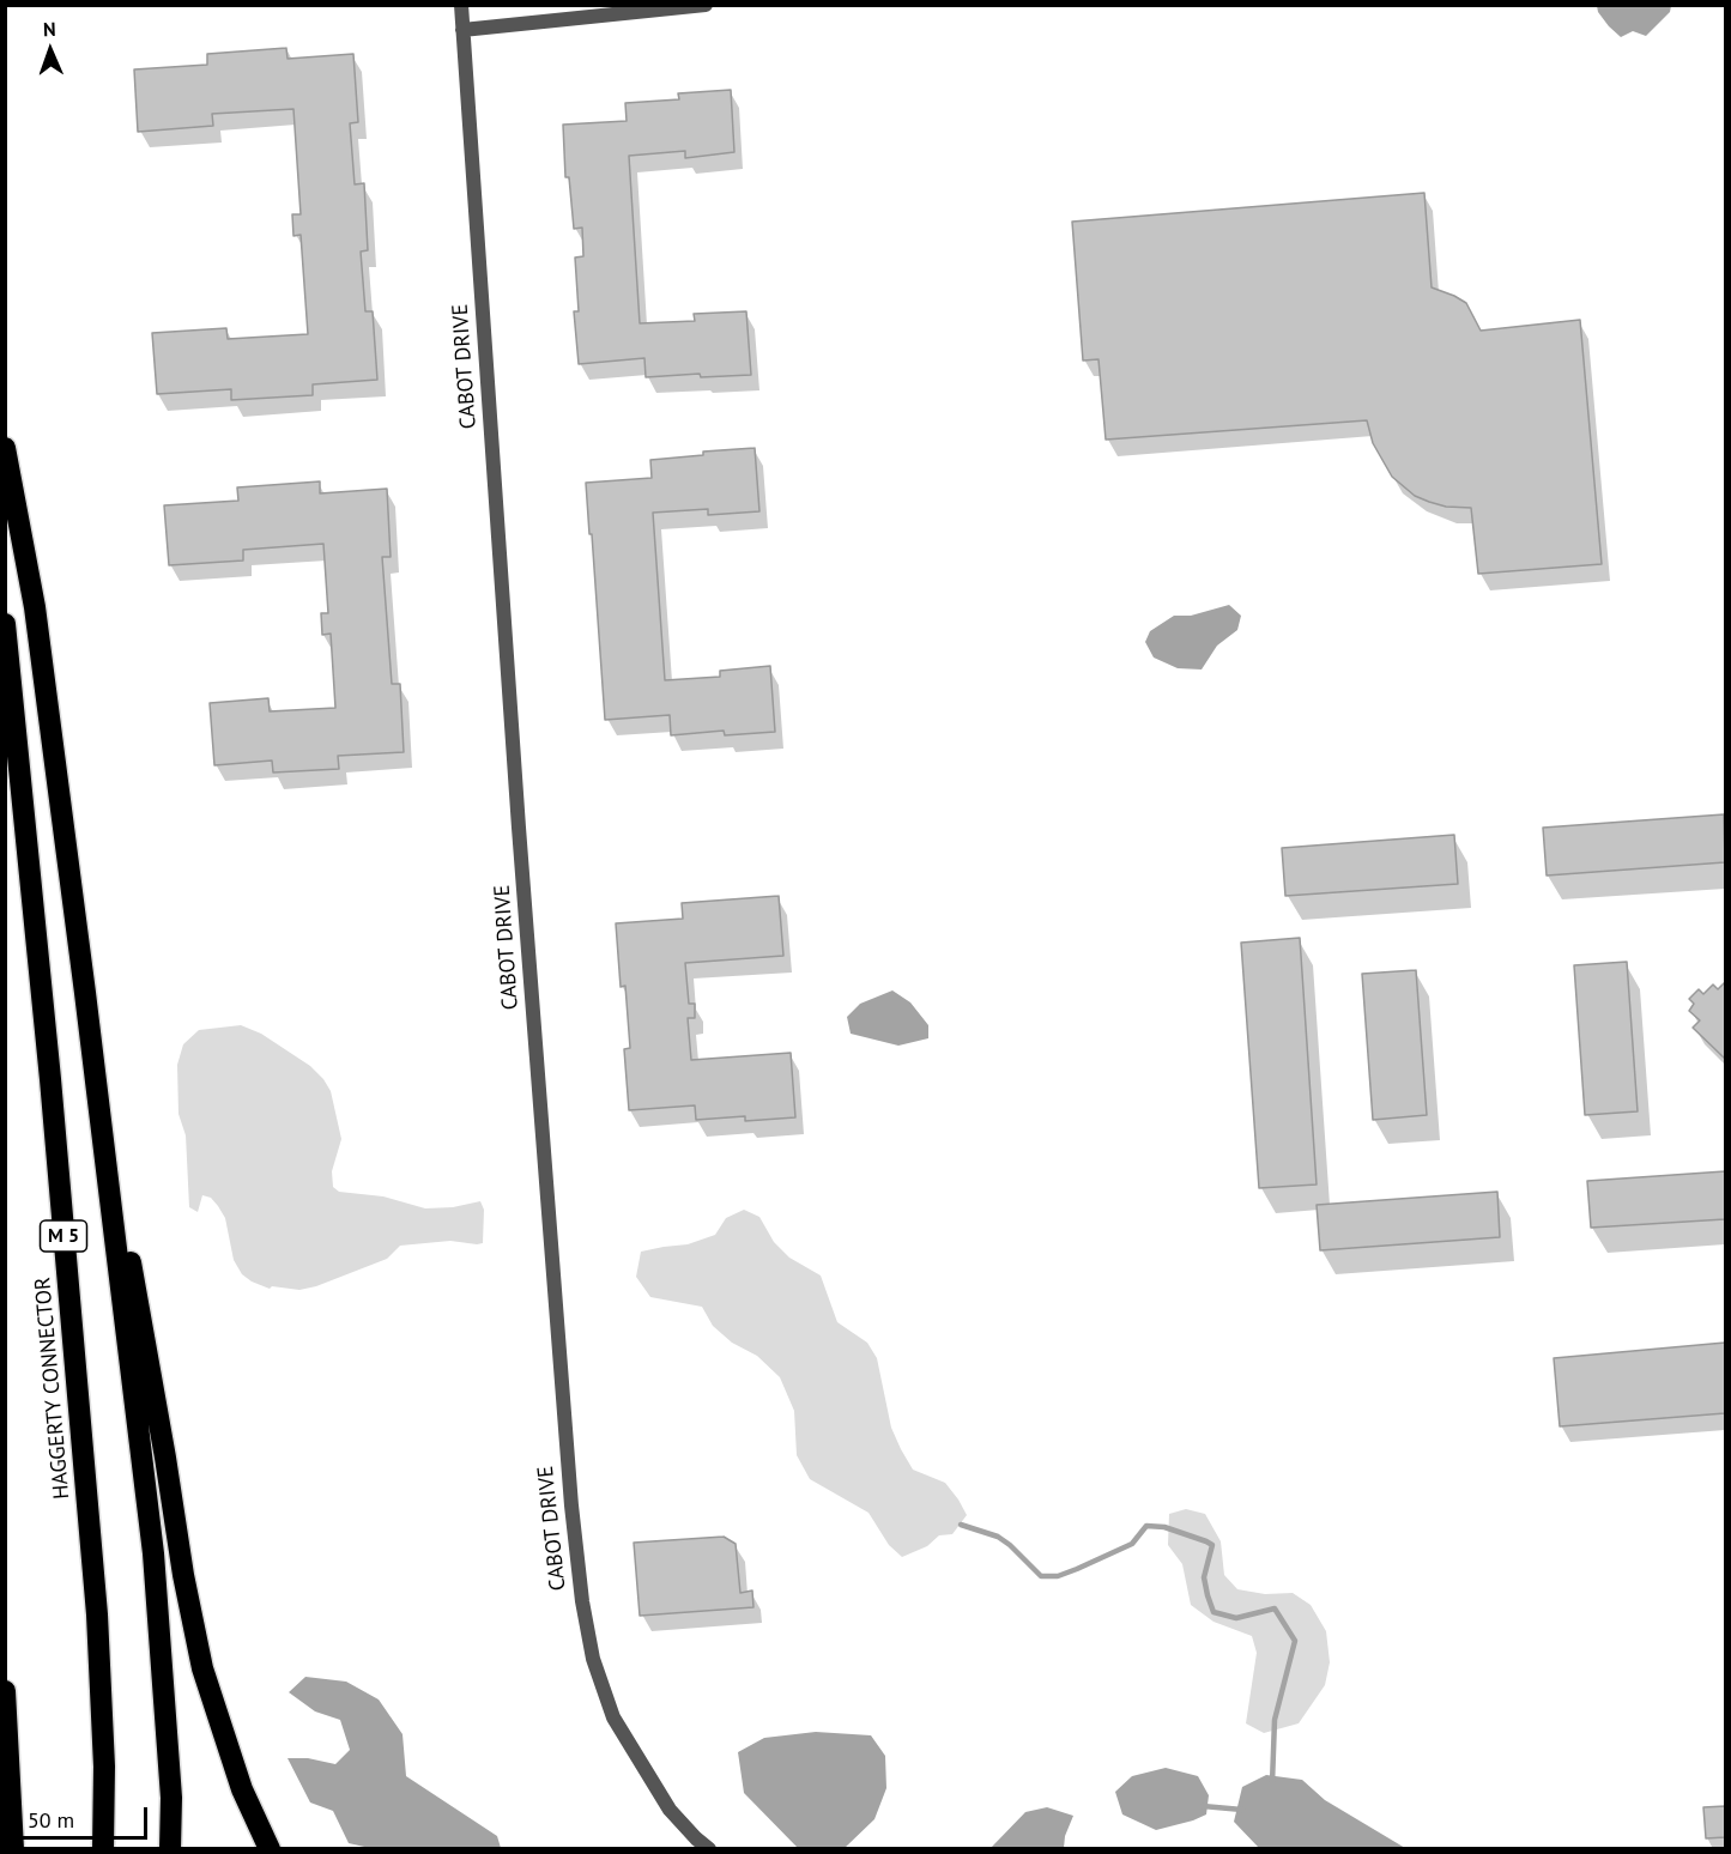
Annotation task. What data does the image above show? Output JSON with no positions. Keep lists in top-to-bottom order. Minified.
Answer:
{"streets":{"highway":["M 5","HAGGERTY CONNECTOR"],"street":["CABOT DRIVE"]},"scale_bar":"50 m","north":"top"}
